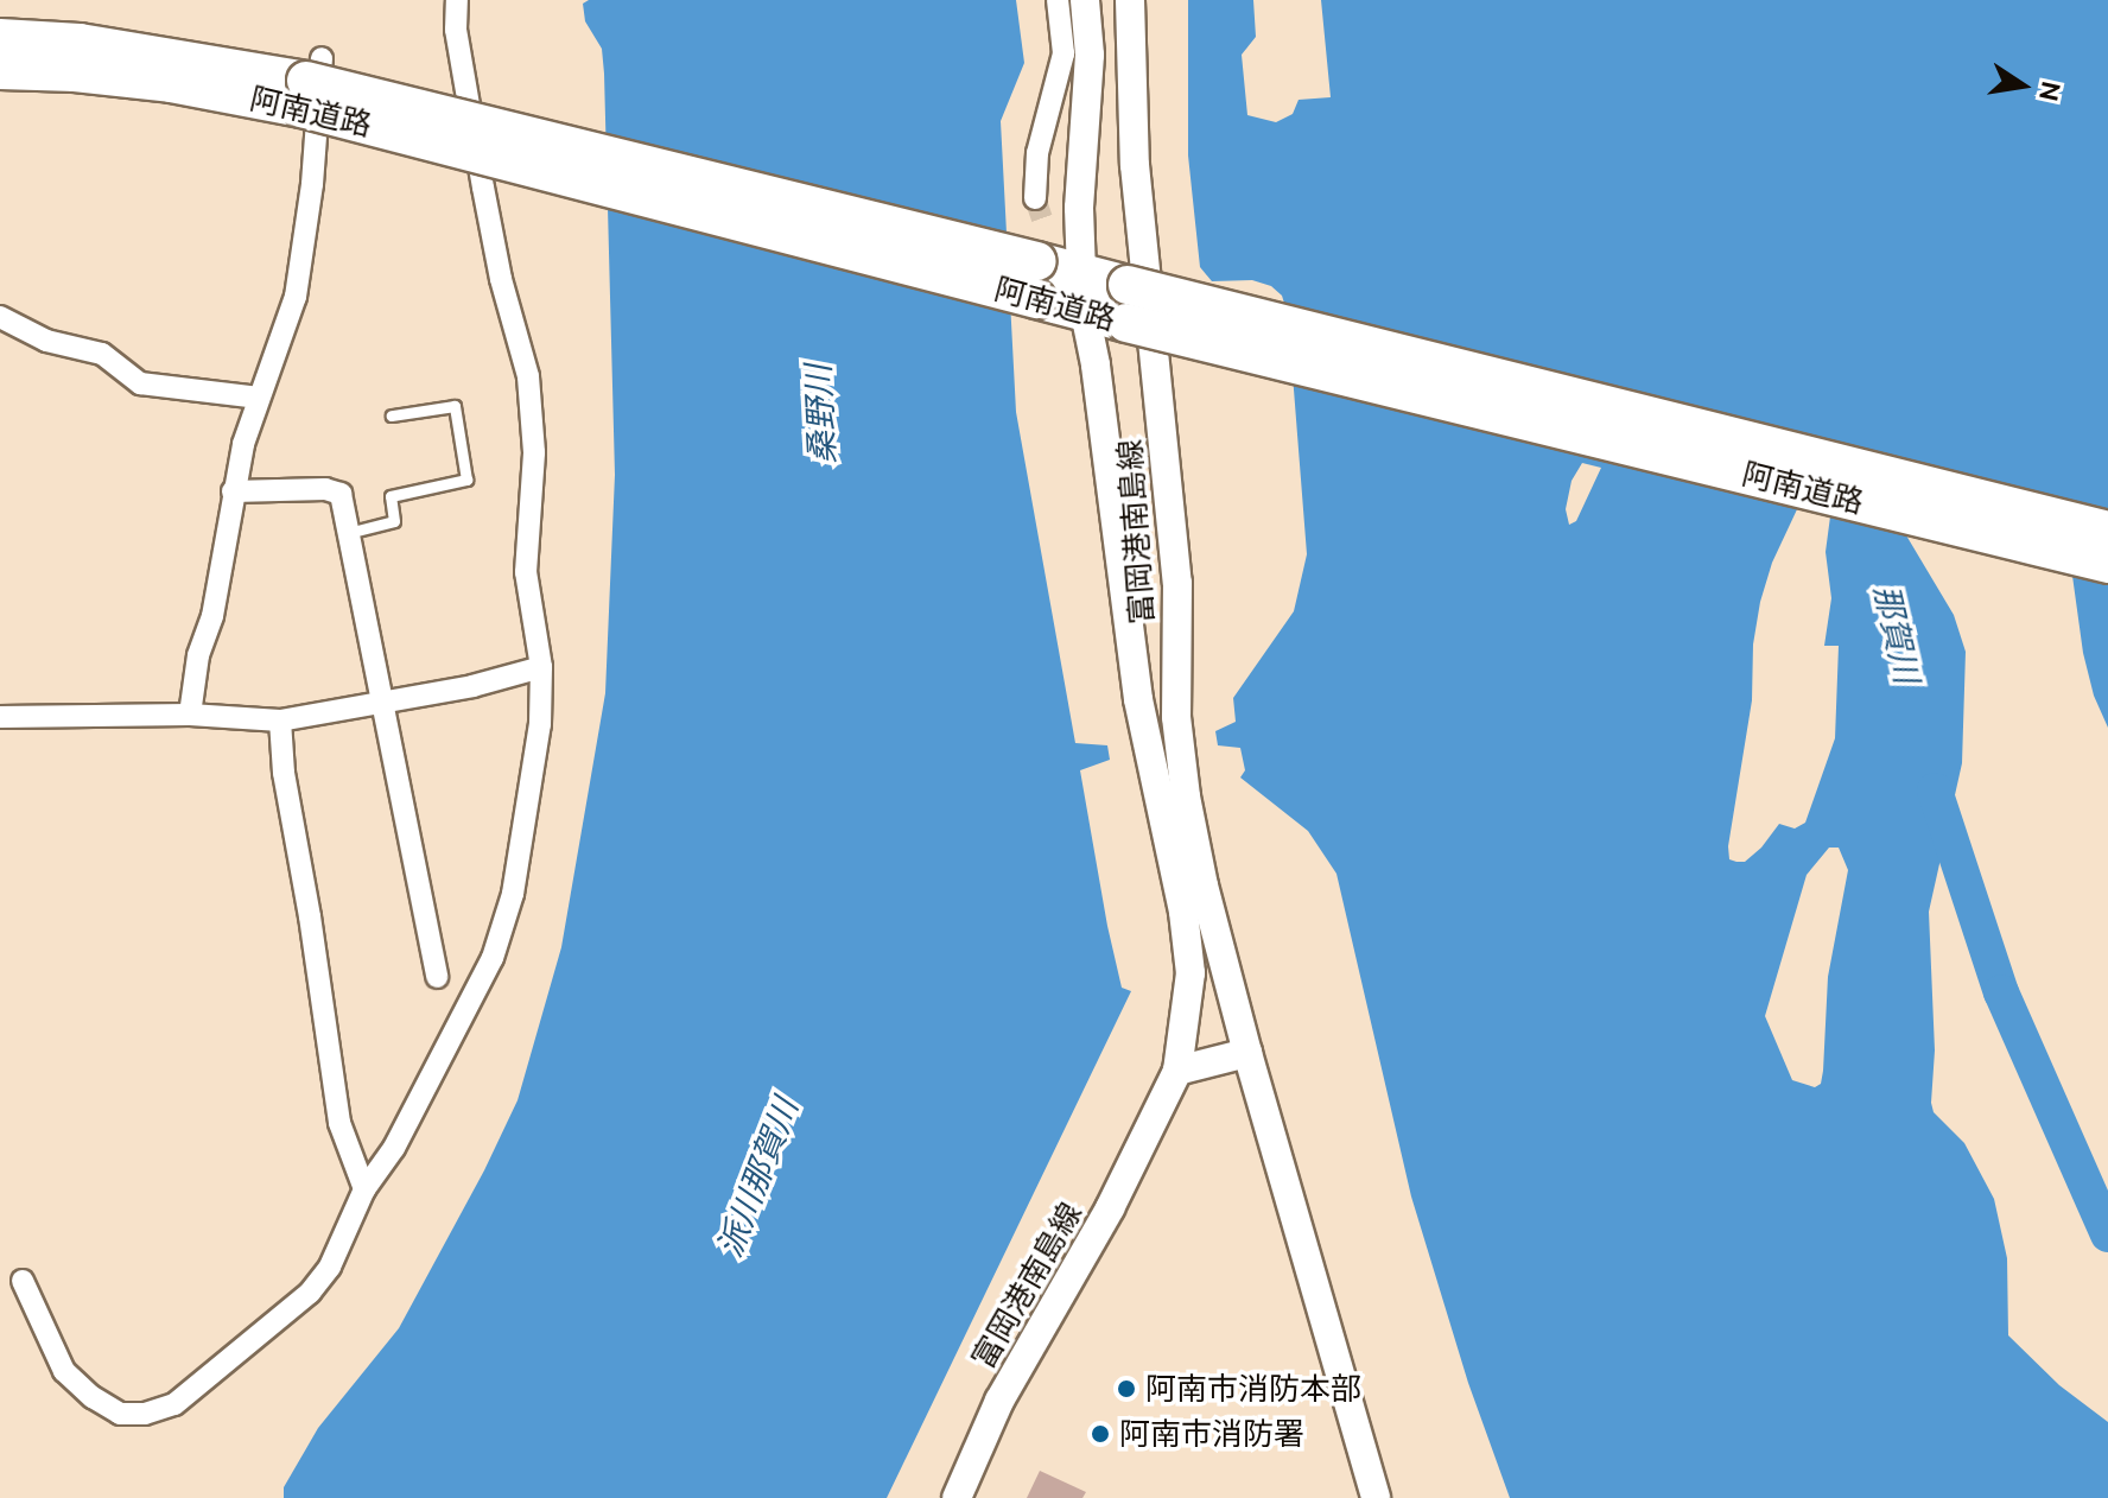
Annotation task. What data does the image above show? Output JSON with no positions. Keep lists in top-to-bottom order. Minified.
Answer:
{"streets":{"highway":["阿南道路"],"main road":["富岡港南島線"]},"water":["桑野川","那賀川","派川那賀川"],"places":["阿南市消防本部","阿南市消防署"],"north":"right"}
